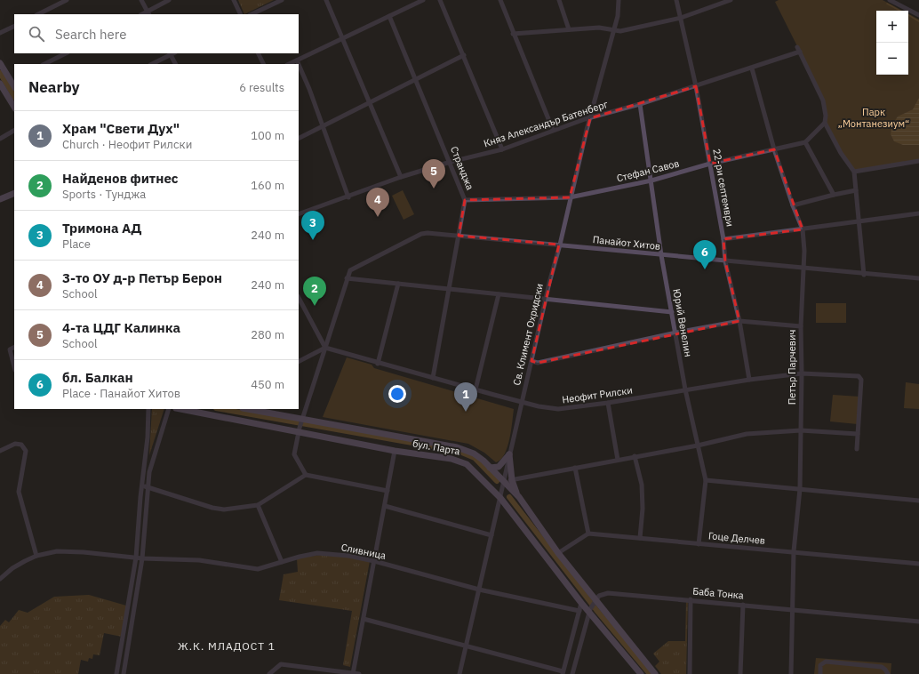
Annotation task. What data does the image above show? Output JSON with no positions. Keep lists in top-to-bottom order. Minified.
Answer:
{"streets":{"main road":["бул. Парта"],"street":["Княз Александър Батенберг","Странджа","Стефан Савов","22-ри септември","Панайот Хитов","Юрий Венелин","Св. Климент Охридски","Петър Парчевич","Неофит Рилски","Гоце Делчев","Сливница","Баба Тонка"]},"crossings":[["Княз Александър Батенберг","Странджа"],["Княз Александър Батенберг","22-ри септември"],["Княз Александър Батенберг","Юрий Венелин"],["Княз Александър Батенберг","Св. Климент Охридски"],["Княз Александър Батенберг","Петър Парчевич"],["Странджа","Стефан Савов"],["Странджа","Панайот Хитов"],["Странджа","Неофит Рилски"],["Стефан Савов","22-ри септември"],["Стефан Савов","Юрий Венелин"],["Стефан Савов","Св. Климент Охридски"],["Стефан Савов","Петър Парчевич"],["22-ри септември","Панайот Хитов"],["22-ри септември","Неофит Рилски"],["Панайот Хитов","Юрий Венелин"],["Панайот Хитов","Св. Климент Охридски"],["Панайот Хитов","Петър Парчевич"],["Юрий Венелин","Неофит Рилски"],["Юрий Венелин","Гоце Делчев"],["Св. Климент Охридски","Неофит Рилски"],["Св. Климент Охридски","бул. Парта"],["Св. Климент Охридски","Сливница"],["Петър Парчевич","Неофит Рилски"],["Петър Парчевич","Гоце Делчев"],["Петър Парчевич","Баба Тонка"],["бул. Парта","Баба Тонка"]],"districts":["Ж.К. МЛАДОСТ 1"],"parks":["Парк „Монтанезиум“"],"page":{"map_buttons":["+","−"],"search":"Search here","heading":["Nearby","6 results"],"list":[{"mark":"1","name":"Храм \"Свети Дух\"","note":"Church · Неофит Рилски","value":"100 m"},{"mark":"2","name":"Найденов фитнес","note":"Sports · Тунджа","value":"160 m"},{"mark":"3","name":"Тримона АД","note":"Place","value":"240 m"},{"mark":"4","name":"3-то ОУ д-р Петър Берон","note":"School","value":"240 m"},{"mark":"5","name":"4-та ЦДГ Калинка","note":"School","value":"280 m"},{"mark":"6","name":"бл. Балкан","note":"Place · Панайот Хитов","value":"450 m"}],"pins":["5","4","3","6","2","1"]}}
